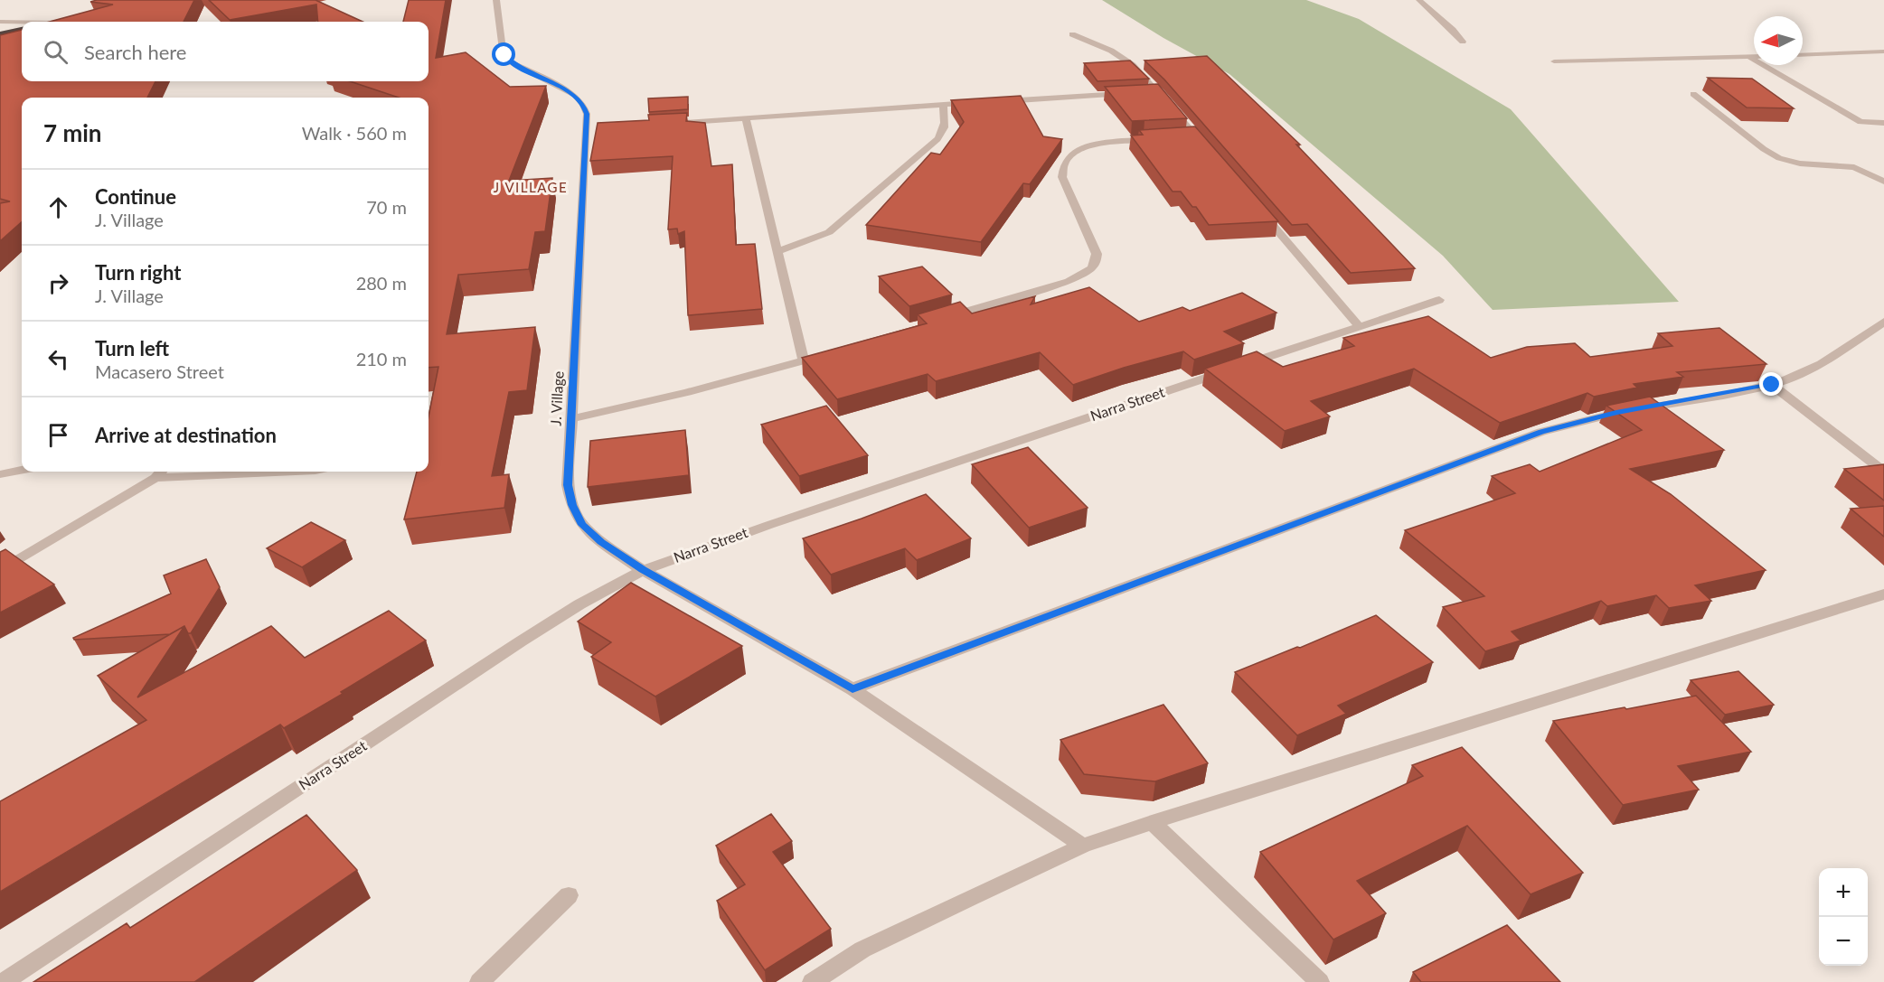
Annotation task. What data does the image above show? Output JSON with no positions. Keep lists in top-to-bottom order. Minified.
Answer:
{"streets":{"street":["J. Village","Narra Street"]},"crossings":[["J. Village","Narra Street"]],"districts":["J VILLAGE"],"north":"left","page":{"search":"Search here","heading":["7 min","Walk · 560 m"],"list":[["Continue","J. Village","70 m"],["Turn right","J. Village","280 m"],["Turn left","Macasero Street","210 m"],"Arrive at destination"],"map_buttons":["+","−"]}}
